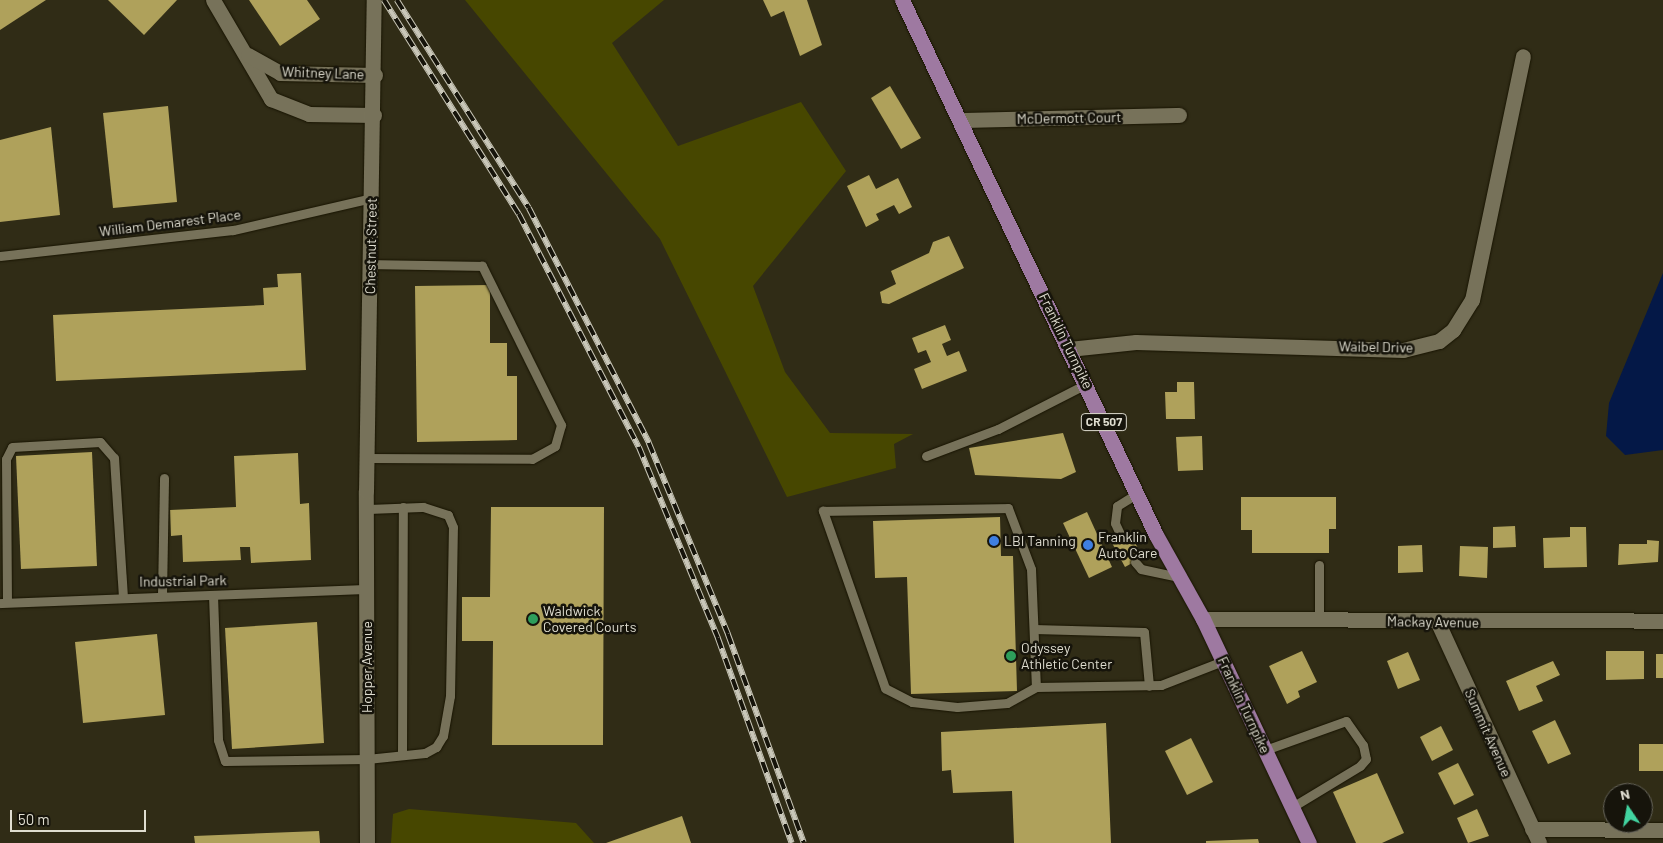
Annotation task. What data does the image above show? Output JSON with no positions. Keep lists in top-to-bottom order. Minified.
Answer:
{"streets":{"main road":["Franklin Turnpike","CR 507"],"street":["Whitney Lane","McDermott Court","Chestnut Street","Waibel Drive","Mackay Avenue","Hopper Avenue","Summit Avenue"],"lane":["William Demarest Place","Industrial Park"]},"crossings":[["Whitney Lane","Chestnut Street"],["McDermott Court","Franklin Turnpike"],["William Demarest Place","Chestnut Street"],["Chestnut Street","Hopper Avenue"],["Franklin Turnpike","Waibel Drive"],["Franklin Turnpike","Mackay Avenue"],["Industrial Park","Hopper Avenue"],["Mackay Avenue","Summit Avenue"]],"places":["LBI Tanning","Franklin Auto Care","Waldwick Covered Courts","Odyssey Athletic Center"],"scale_bar":"50 m","north":"top"}
